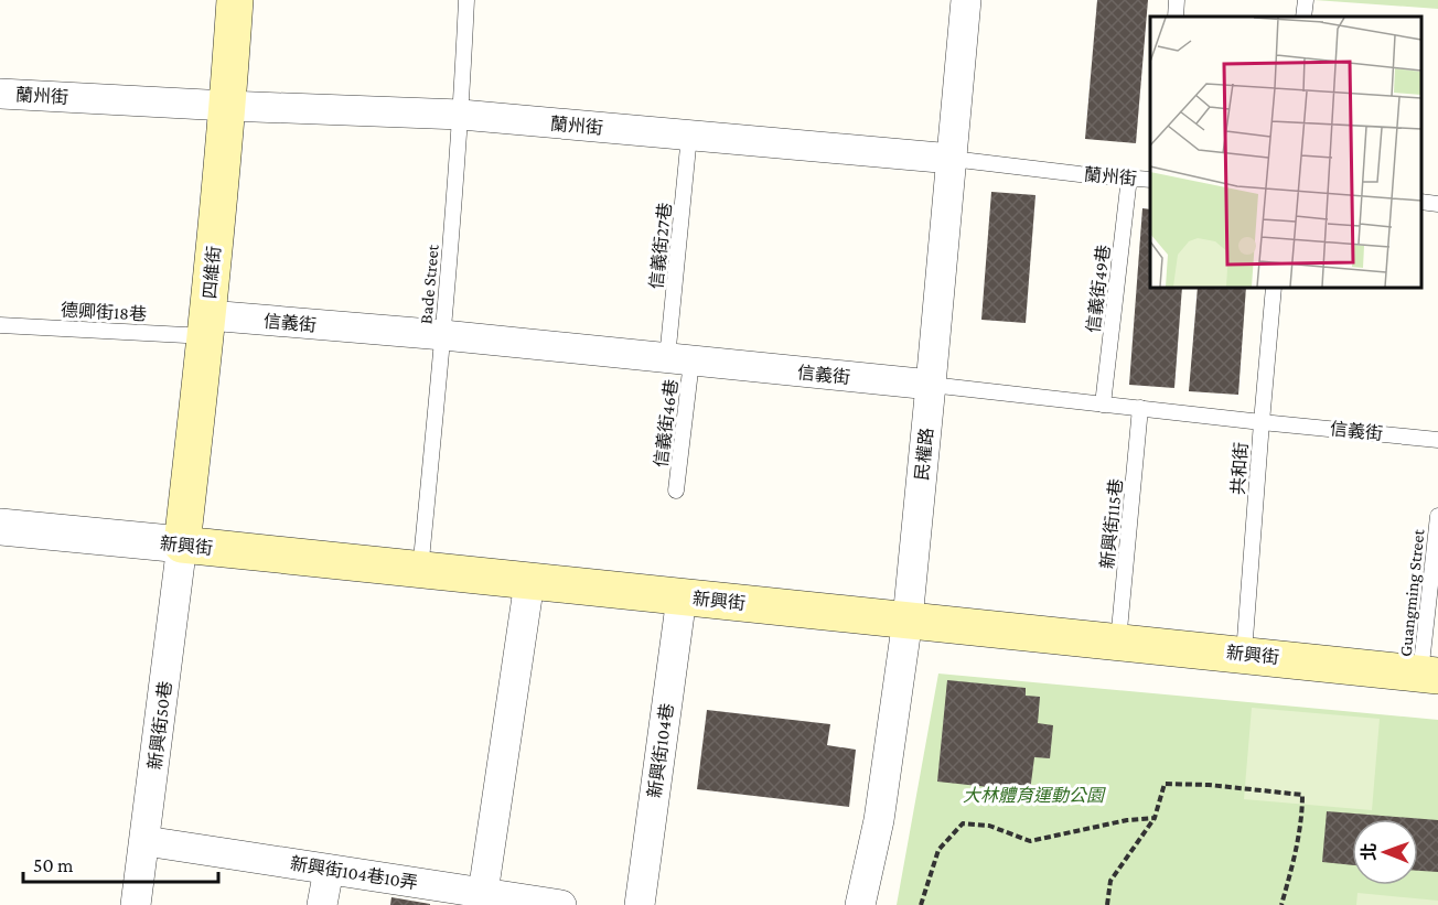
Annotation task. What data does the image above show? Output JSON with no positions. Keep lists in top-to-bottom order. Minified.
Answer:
{"streets":{"main road":["四維街","新興街"],"street":["蘭州街","信義街","民權路","新興街50巷","新興街104巷","新興街104巷10弄"],"lane":["信義街27巷","Bade Street","信義街49巷","德卿街18巷","信義街46巷","共和街","新興街115巷","Guangming Street"]},"crossings":[["蘭州街","信義街27巷"],["蘭州街","四維街"],["蘭州街","Bade Street"],["蘭州街","信義街49巷"],["蘭州街","民權路"],["信義街27巷","信義街"],["信義街27巷","信義街46巷"],["四維街","德卿街18巷"],["四維街","信義街"],["四維街","新興街"],["四維街","新興街50巷"],["Bade Street","信義街"],["Bade Street","新興街"],["信義街49巷","信義街"],["德卿街18巷","信義街"],["信義街","信義街46巷"],["信義街","民權路"],["信義街","共和街"],["信義街","新興街115巷"],["民權路","新興街"],["共和街","新興街"],["新興街115巷","新興街"],["新興街","Guangming Street"],["新興街","新興街50巷"],["新興街","新興街104巷"],["新興街50巷","新興街104巷10弄"]],"parks":["大林體育運動公園"],"scale_bar":"50 m","north":"left"}
